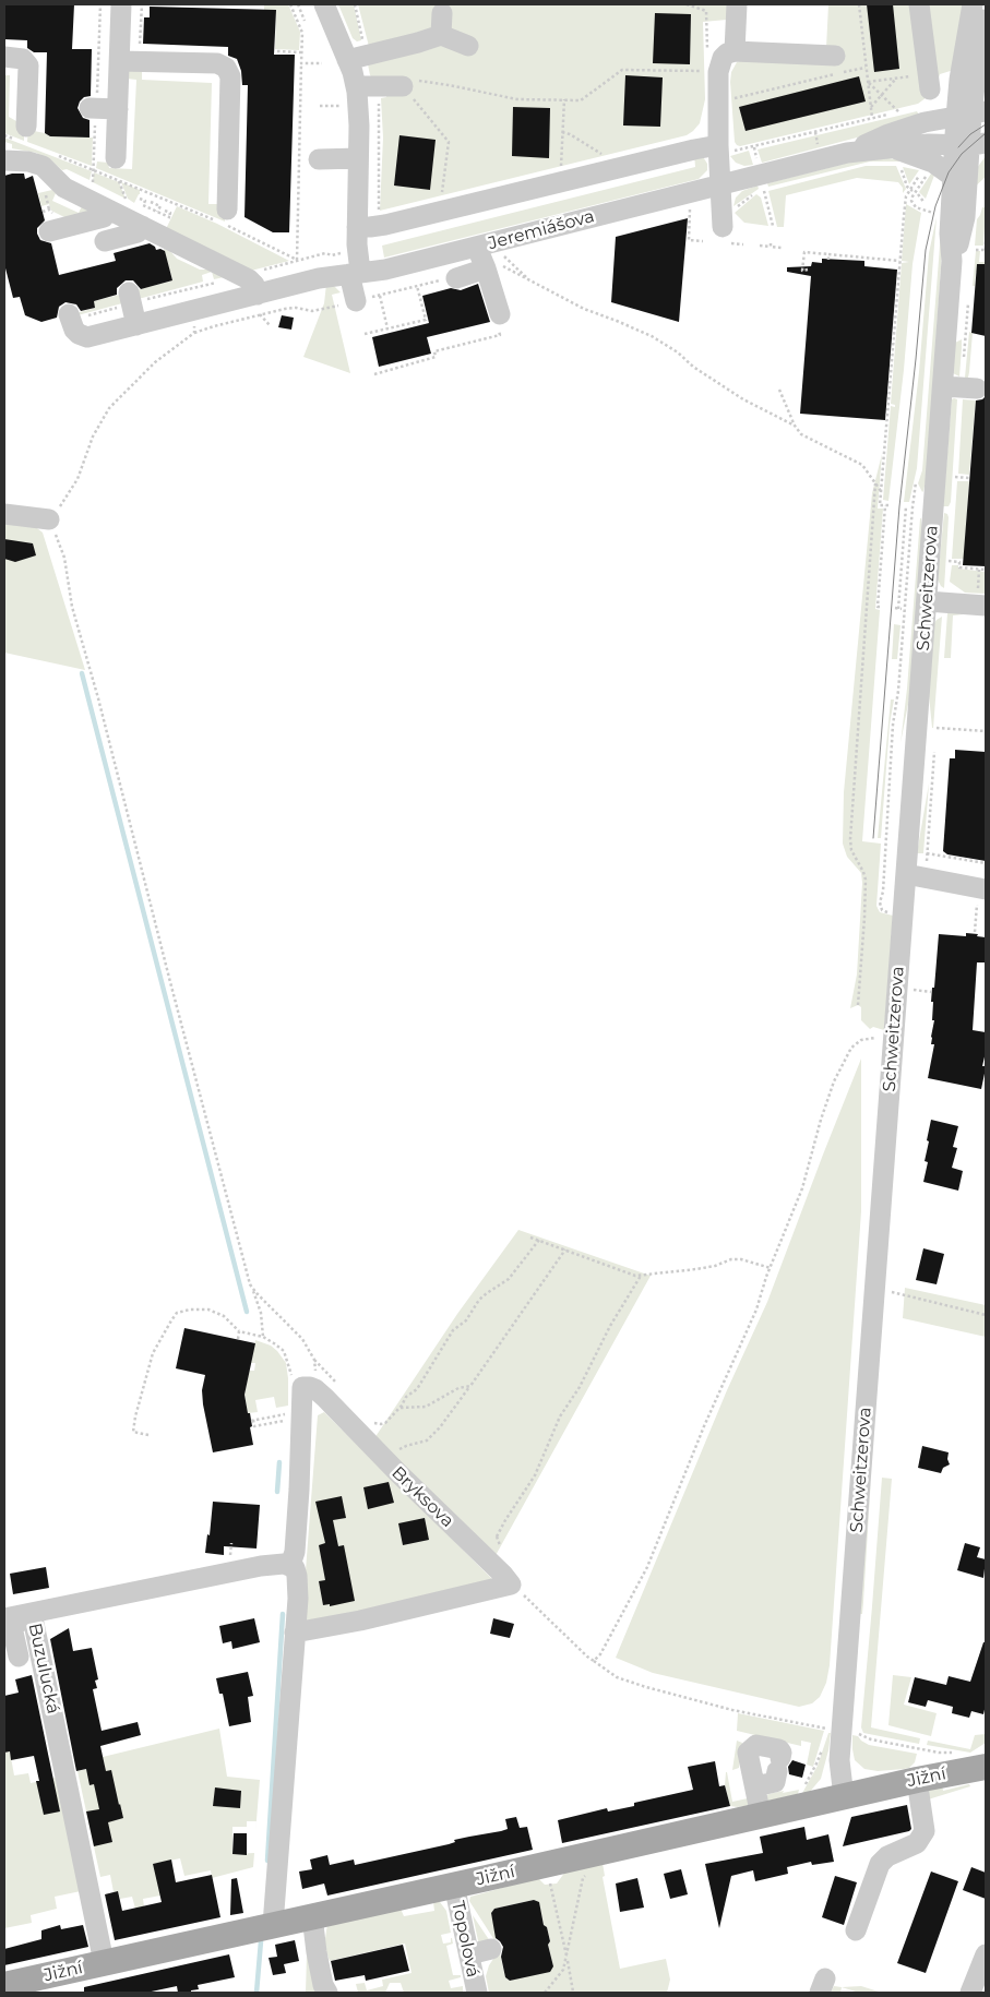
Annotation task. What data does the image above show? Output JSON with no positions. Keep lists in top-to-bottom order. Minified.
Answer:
{"streets":{"main road":["Jižní"],"street":["Jeremiášova","Schweitzerova","Bryksova","Buzulucká","Topolová"]},"crossings":[["Jeremiášova","Schweitzerova"],["Schweitzerova","Jižní"],["Buzulucká","Jižní"],["Jižní","Topolová"]]}
